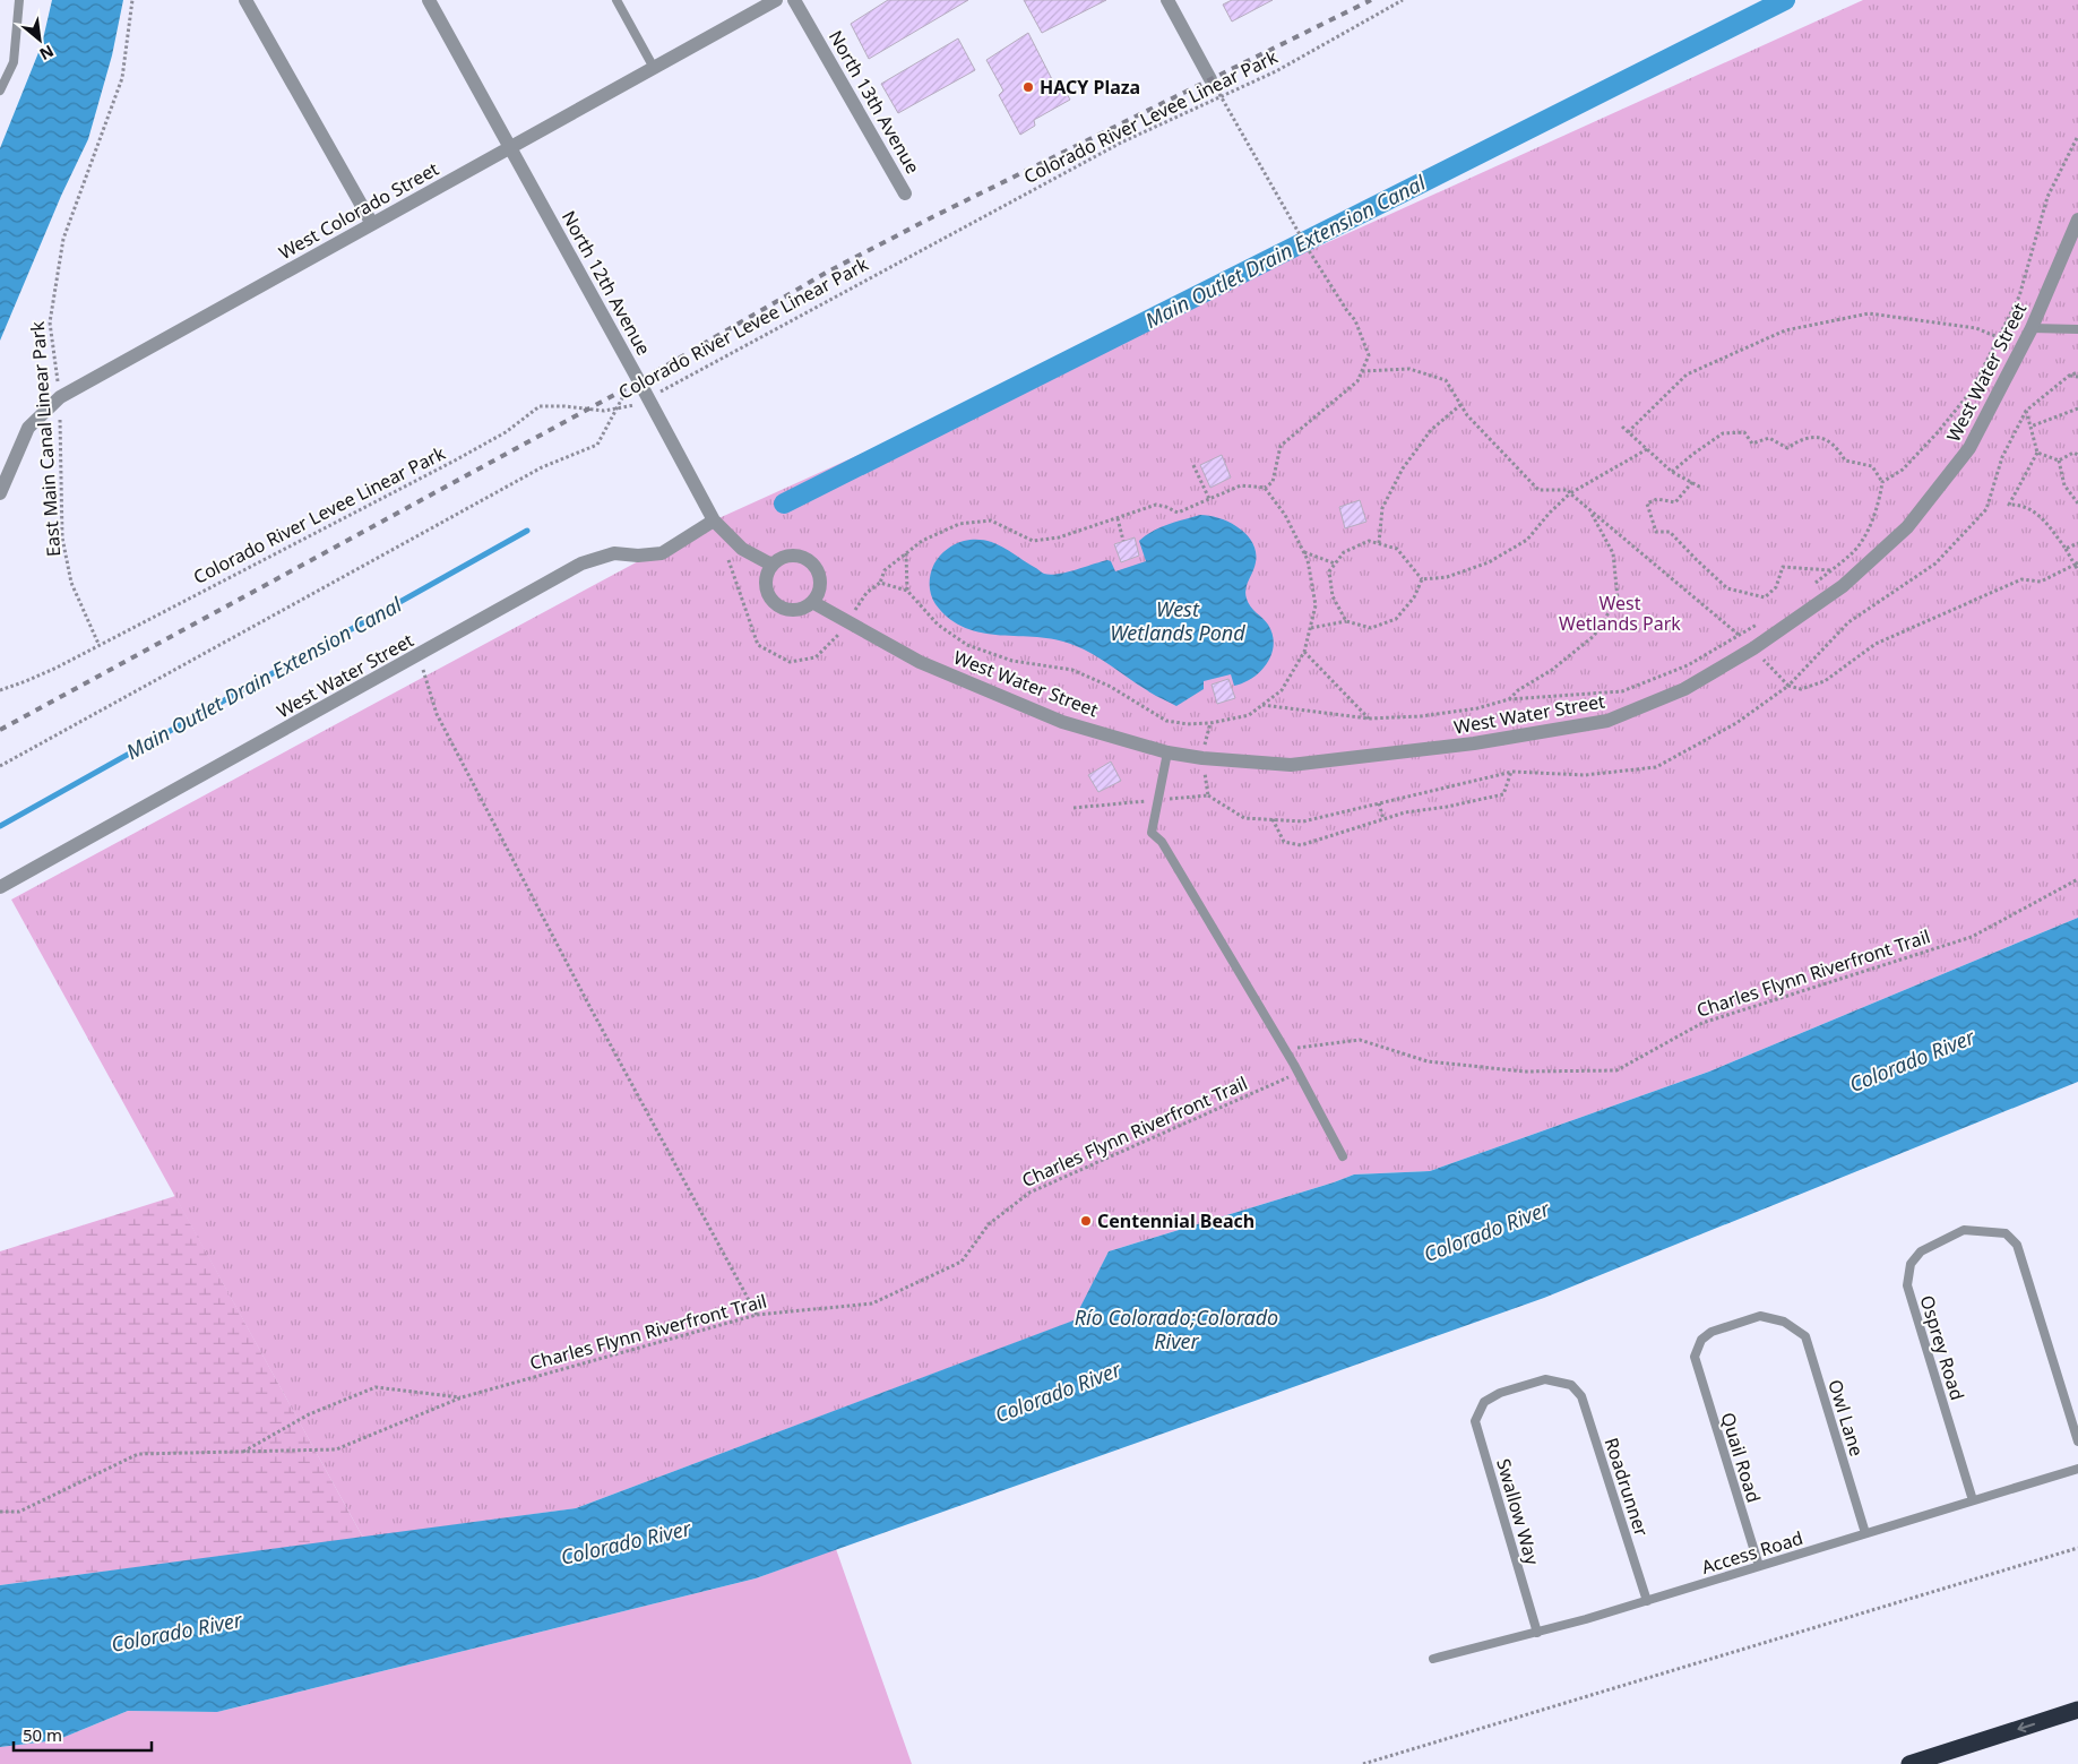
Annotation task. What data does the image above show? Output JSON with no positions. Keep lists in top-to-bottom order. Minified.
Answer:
{"streets":{"street":["North 13th Avenue","West Colorado Street","North 12th Avenue","West Water Street"],"lane":["Osprey Road","Owl Lane","Quail Road","Roadrunner","Swallow Way","Access Road"],"path":["Colorado River Levee Linear Park","East Main Canal Linear Park","Charles Flynn Riverfront Trail"]},"crossings":[["Colorado River Levee Linear Park","North 12th Avenue"],["Colorado River Levee Linear Park","East Main Canal Linear Park"],["West Colorado Street","North 12th Avenue"],["West Colorado Street","East Main Canal Linear Park"],["North 12th Avenue","West Water Street"],["Osprey Road","Access Road"],["Owl Lane","Quail Road"],["Owl Lane","Access Road"],["Quail Road","Access Road"],["Roadrunner","Swallow Way"],["Roadrunner","Access Road"],["Swallow Way","Access Road"]],"water":["Main Outlet Drain Extension Canal","West Wetlands Pond","Colorado River","Río Colorado;Colorado River"],"parks":["West Wetlands Park"],"places":["HACY Plaza","Centennial Beach"],"scale_bar":"50 m","north":"bottom right"}
